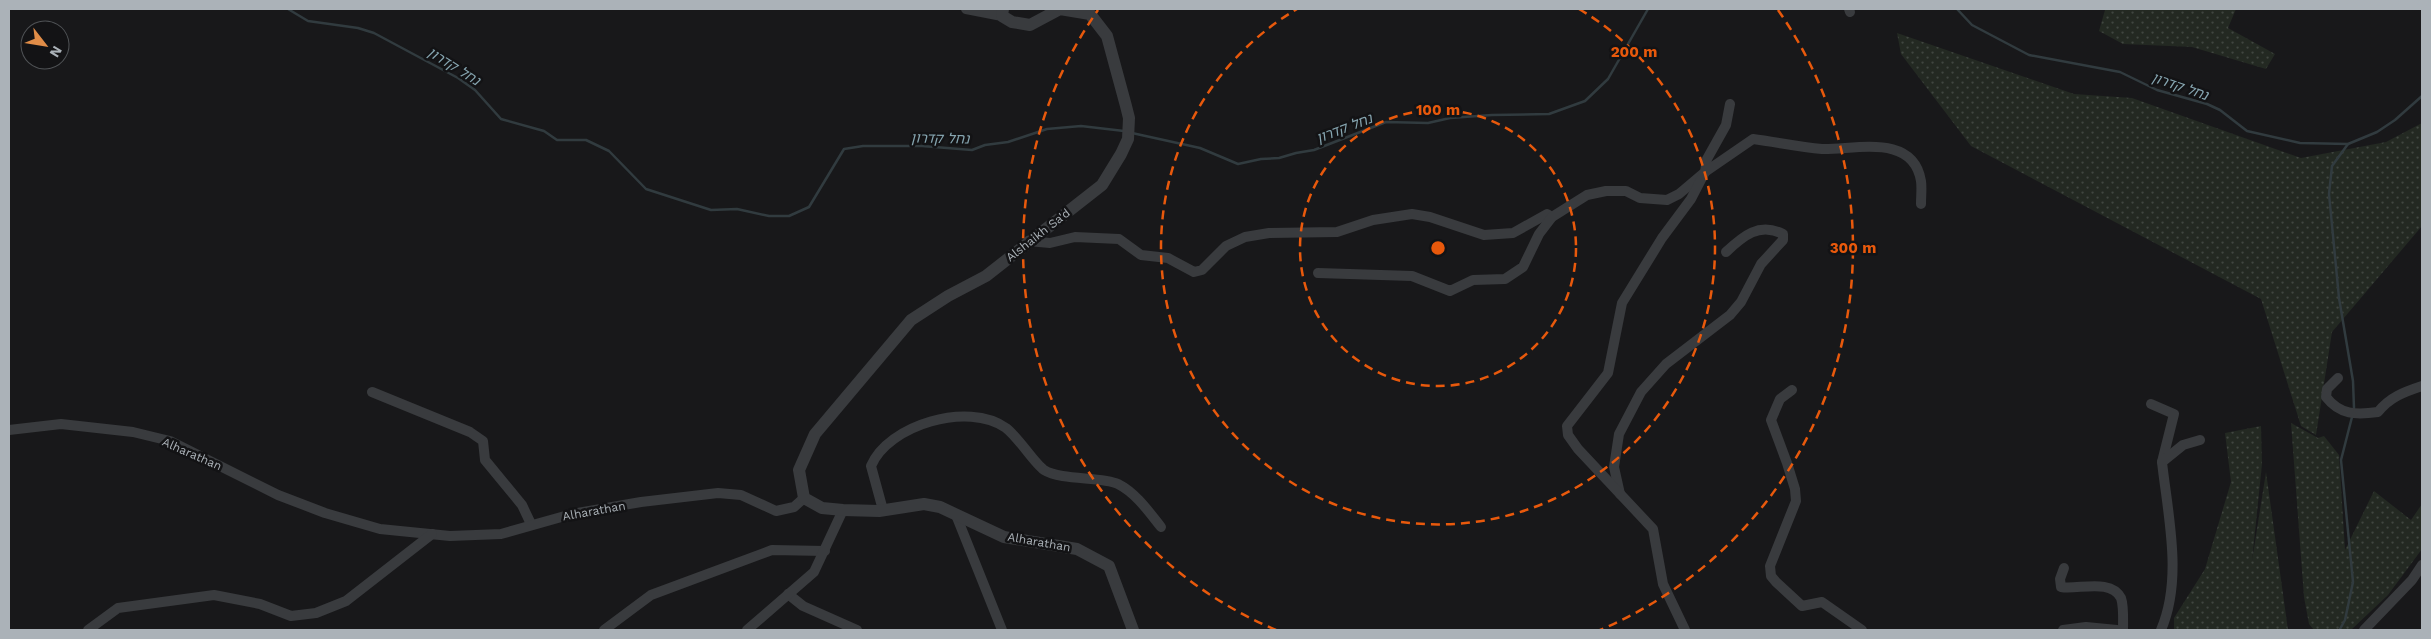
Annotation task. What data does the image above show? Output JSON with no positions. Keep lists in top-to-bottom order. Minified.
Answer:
{"streets":{"street":["Alshaikh Sa'd","Alharathan"]},"crossings":[["Alshaikh Sa'd","Alharathan"]],"water":["נחל קדרון"],"north":"bottom right","rings":["200 m","100 m","300 m"]}
